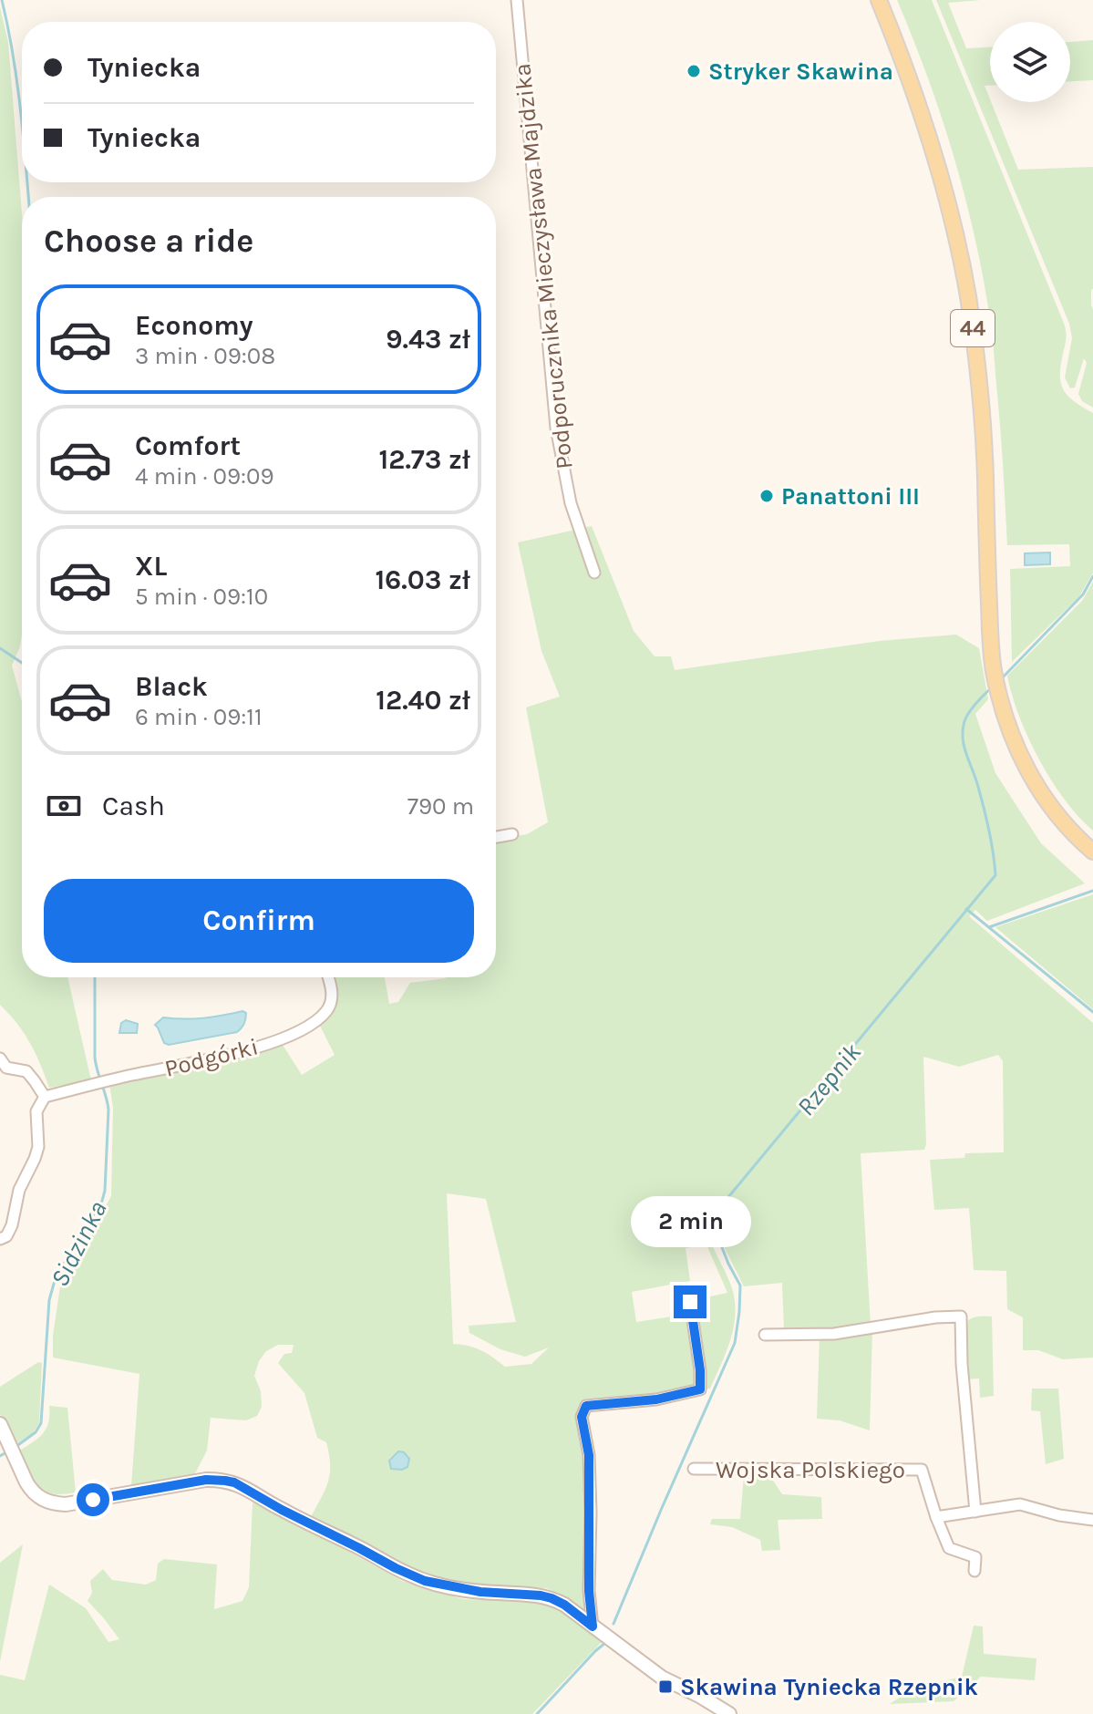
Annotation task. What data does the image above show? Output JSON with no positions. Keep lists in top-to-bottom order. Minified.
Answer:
{"streets":{"main road":["44"],"street":["Podporucznika Mieczysława Majdzika","Podgórki","Wojska Polskiego"]},"water":["Rzepnik","Sidzinka"],"places":{"other":["Stryker Skawina","Panattoni III"],"transit":["Skawina Tyniecka Rzepnik"]},"page":{"banner":["Tyniecka","Tyniecka"],"heading":"Choose a ride","list":[{"name":"Economy","note":"3 min · 09:08","value":"9.43 zł"},{"name":"Comfort","note":"4 min · 09:09","value":"12.73 zł"},{"name":"XL","note":"5 min · 09:10","value":"16.03 zł"},{"name":"Black","note":"6 min · 09:11","value":"12.40 zł"}],"pay":["Cash","790 m"],"buttons":"Confirm","bubble":"2 min"}}
